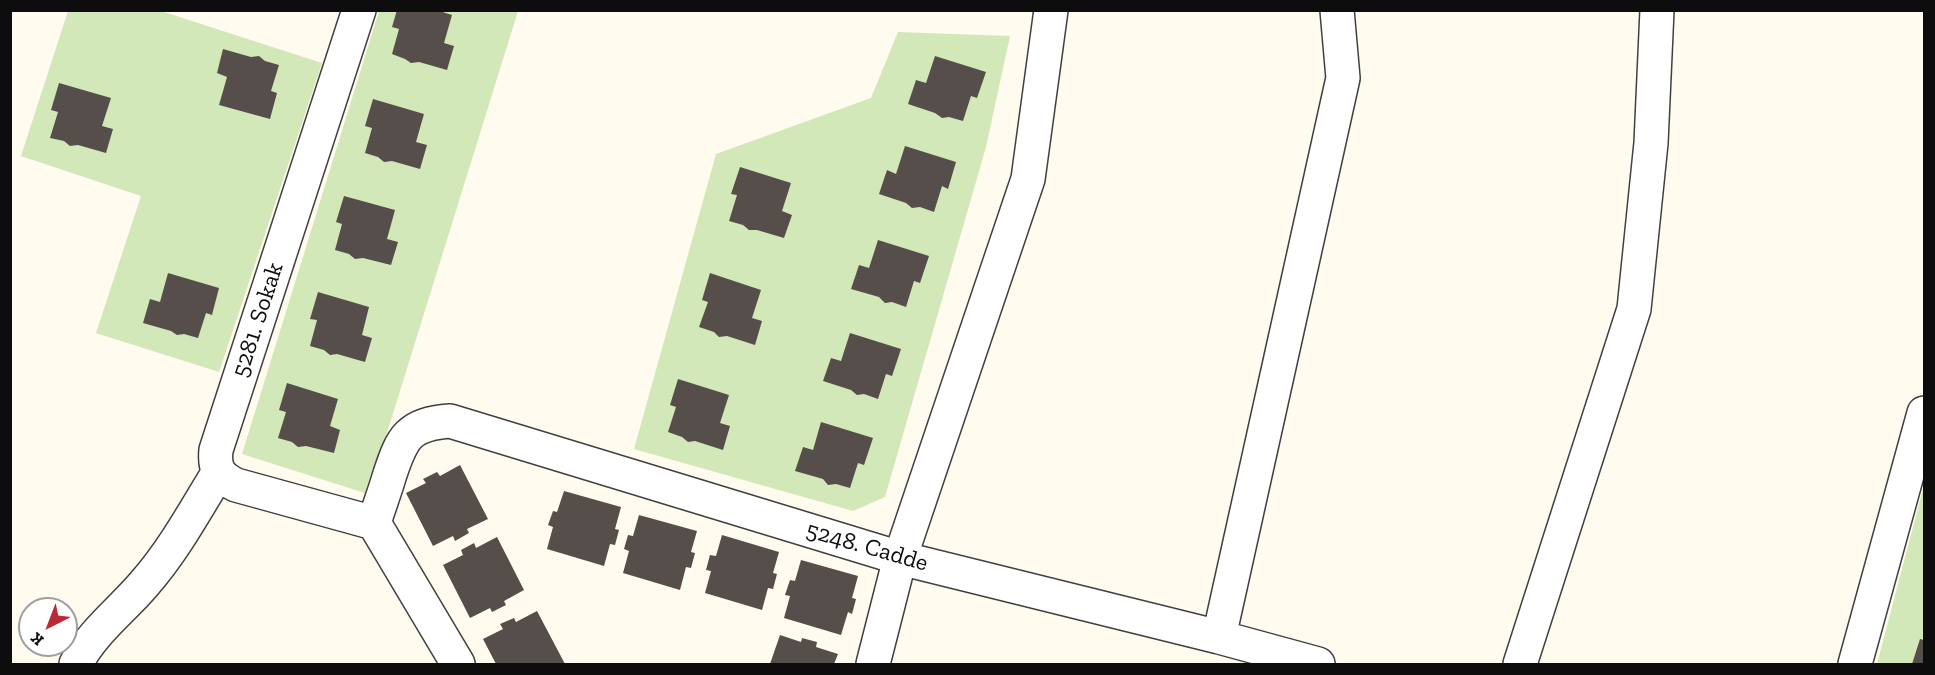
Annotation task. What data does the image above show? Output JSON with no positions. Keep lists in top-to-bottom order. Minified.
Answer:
{"streets":{"street":["5281. Sokak","5248. Cadde"]},"north":"bottom left"}
